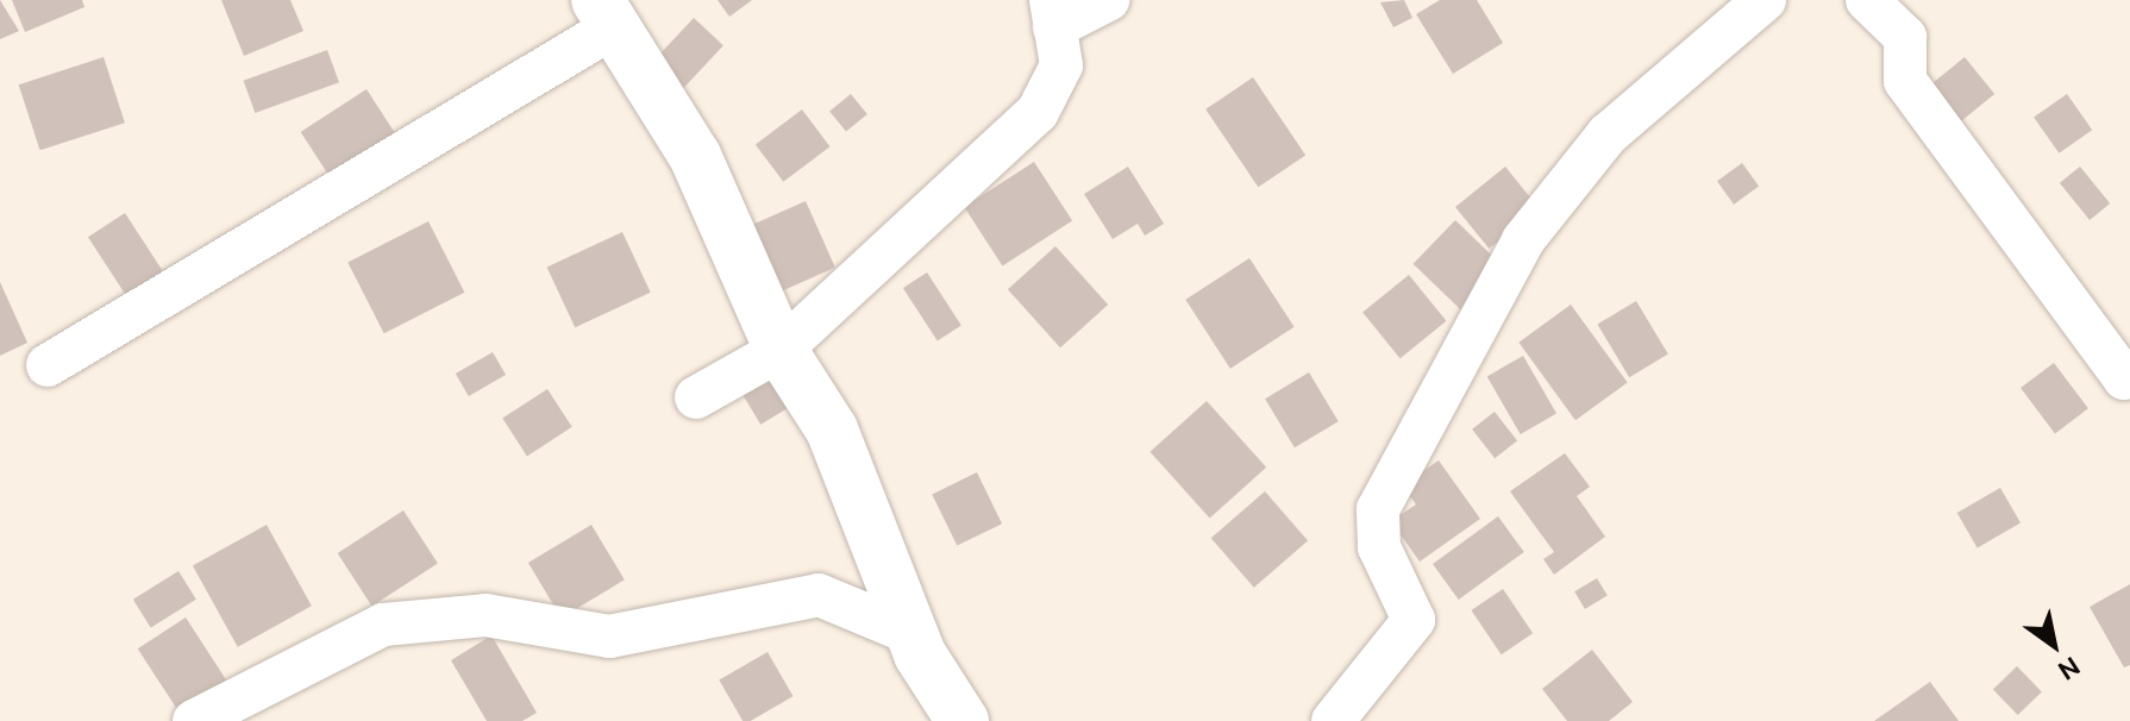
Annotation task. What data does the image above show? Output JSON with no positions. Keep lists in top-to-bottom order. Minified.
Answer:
{"north":"bottom right"}
